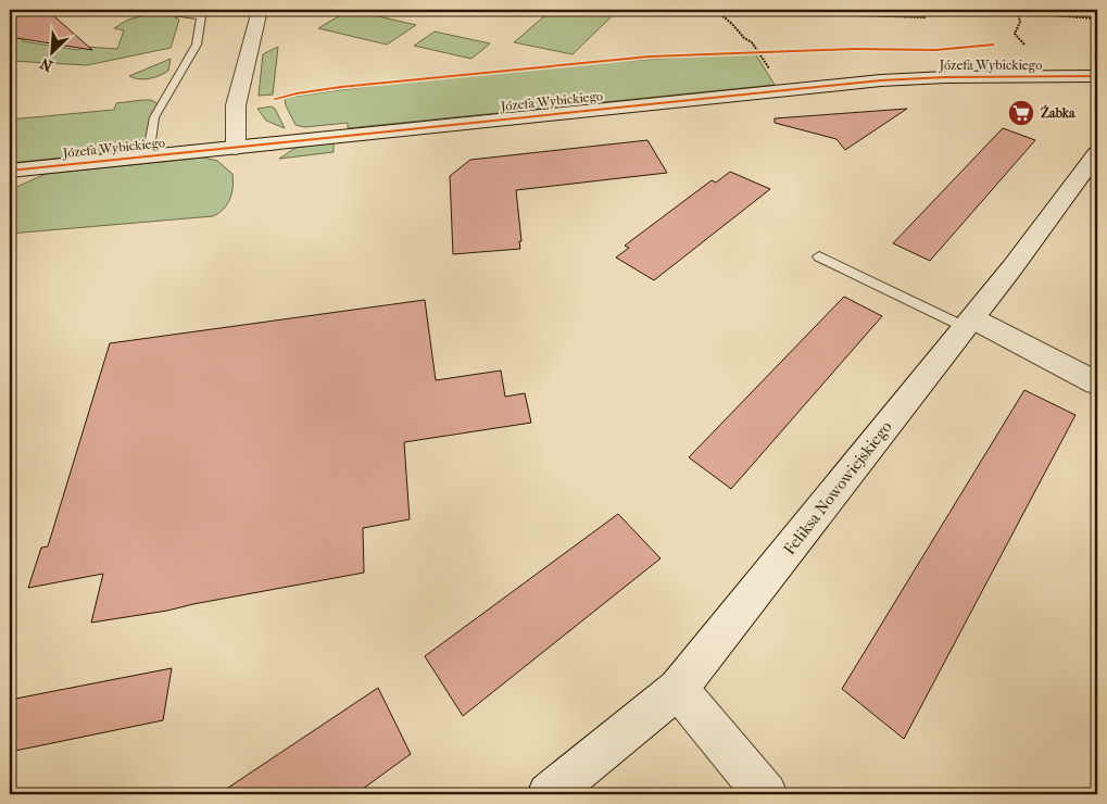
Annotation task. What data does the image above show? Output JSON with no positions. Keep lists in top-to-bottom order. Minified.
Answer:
{"streets":{"street":["Józefa Wybickiego","Feliksa Nowowiejskiego"]},"places":{"supermarket":["Żabka"]},"north":"bottom left"}
